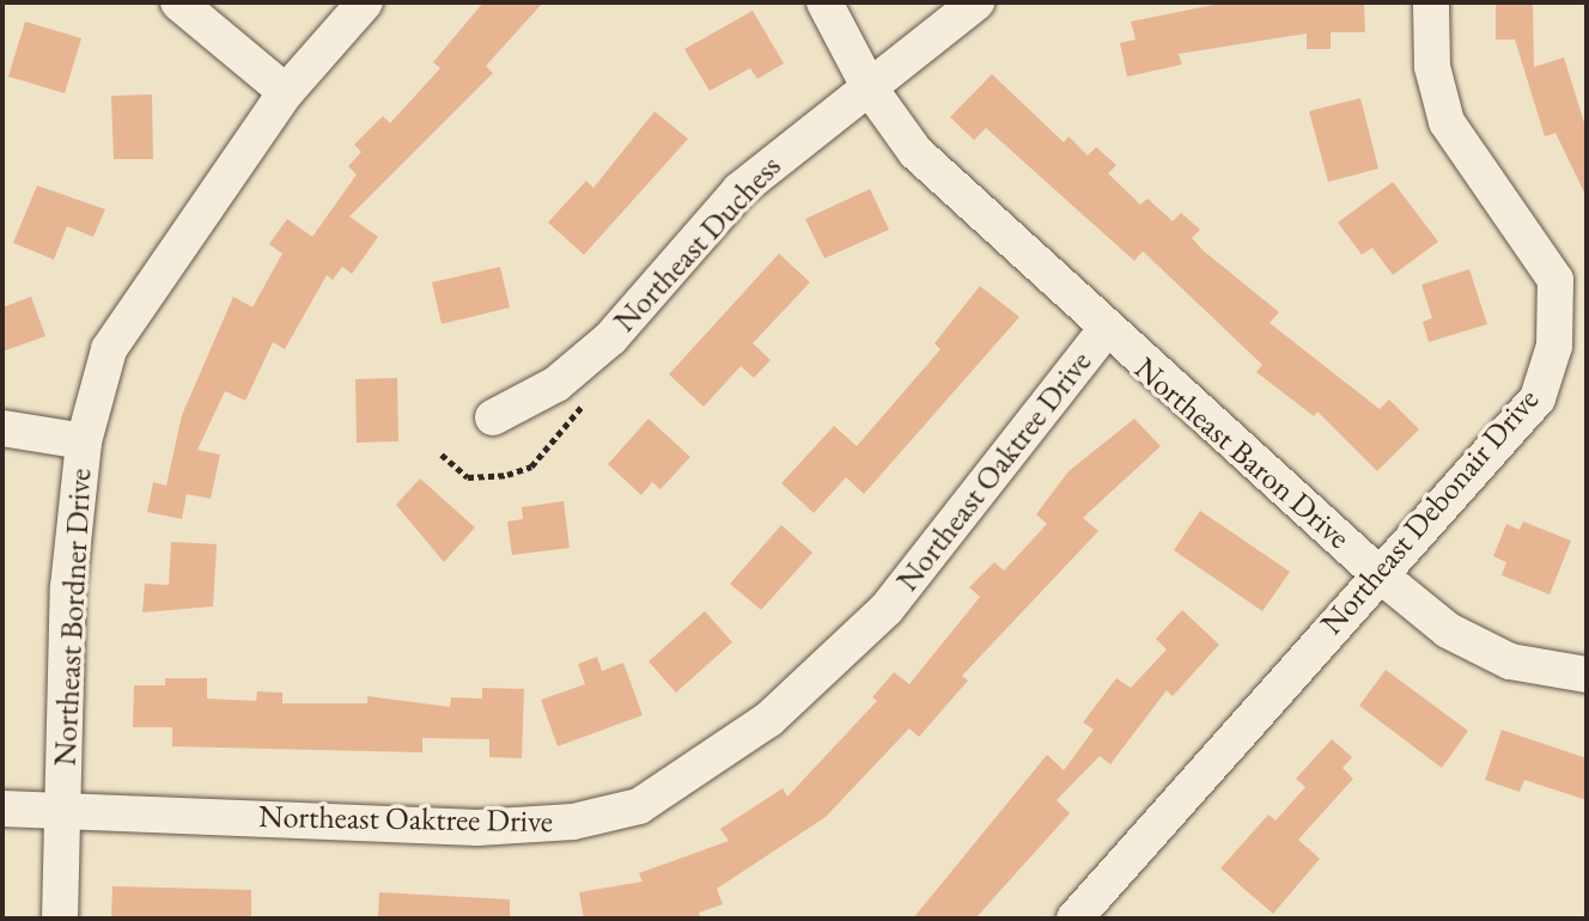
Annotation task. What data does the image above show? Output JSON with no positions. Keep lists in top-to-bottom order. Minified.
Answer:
{"streets":{"street":["Northeast Duchess","Northeast Baron Drive","Northeast Oaktree Drive","Northeast Debonair Drive","Northeast Bordner Drive"]},"crossings":[["Northeast Duchess","Northeast Baron Drive"],["Northeast Baron Drive","Northeast Oaktree Drive"],["Northeast Baron Drive","Northeast Debonair Drive"],["Northeast Oaktree Drive","Northeast Bordner Drive"]]}
